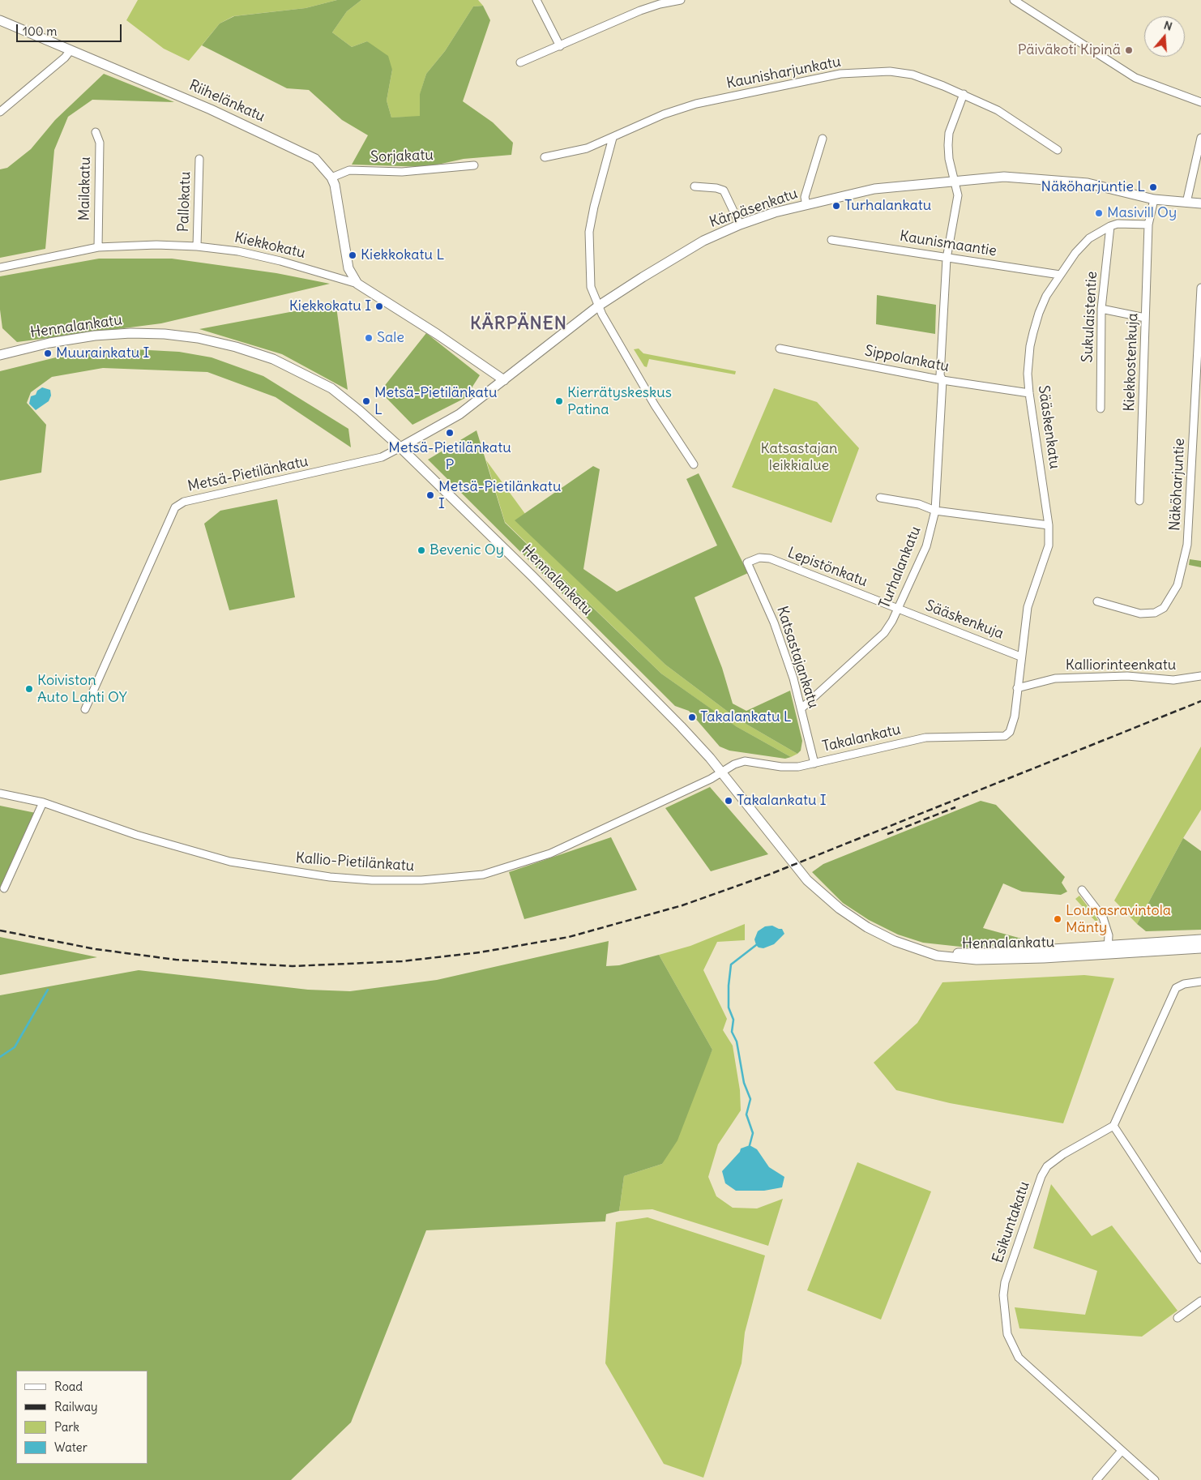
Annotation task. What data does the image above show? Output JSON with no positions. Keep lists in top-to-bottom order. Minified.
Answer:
{"streets":{"street":["Kaunisharjunkatu","Riihelänkatu","Sorjakatu","Mailakatu","Pallokatu","Kärpäsenkatu","Kaunismaantie","Kiekkokatu","Sukulaistentie","Hennalankatu","Sippolankatu","Kiekkostenkuja","Sääskenkatu","Metsä-Pietilänkatu","Näköharjuntie","Lepistönkatu","Turhalankatu","Sääskenkuja","Katsastajankatu","Kalliorinteenkatu","Takalankatu","Kallio-Pietilänkatu","Esikuntakatu"]},"crossings":[["Riihelänkatu","Sorjakatu"],["Riihelänkatu","Kiekkokatu"],["Mailakatu","Kiekkokatu"],["Pallokatu","Kiekkokatu"],["Kärpäsenkatu","Kiekkokatu"],["Kärpäsenkatu","Hennalankatu"],["Kärpäsenkatu","Kiekkostenkuja"],["Kärpäsenkatu","Metsä-Pietilänkatu"],["Kärpäsenkatu","Turhalankatu"],["Kaunismaantie","Sääskenkatu"],["Kaunismaantie","Turhalankatu"],["Sukulaistentie","Sääskenkatu"],["Hennalankatu","Metsä-Pietilänkatu"],["Hennalankatu","Takalankatu"],["Hennalankatu","Kallio-Pietilänkatu"],["Sippolankatu","Sääskenkatu"],["Sippolankatu","Turhalankatu"],["Sääskenkatu","Sääskenkuja"],["Sääskenkatu","Kalliorinteenkatu"],["Sääskenkatu","Takalankatu"],["Lepistönkatu","Turhalankatu"],["Lepistönkatu","Sääskenkuja"],["Lepistönkatu","Katsastajankatu"],["Turhalankatu","Sääskenkuja"],["Turhalankatu","Katsastajankatu"],["Katsastajankatu","Takalankatu"],["Takalankatu","Kallio-Pietilänkatu"]],"districts":["KÄRPÄNEN"],"parks":["Katsastajan leikkialue"],"places":["Päiväkoti Kipinä","Näköharjuntie L","Turhalankatu","Masivill Oy","Kiekkokatu L","Kiekkokatu I","Sale","Muurainkatu I","Metsä-Pietilänkatu L","Kierrätyskeskus Patina","Metsä-Pietilänkatu P","Metsä-Pietilänkatu I","Bevenic Oy","Koiviston Auto Lahti OY","Takalankatu L","Takalankatu I","Lounasravintola Mänty"],"legend":["Road","Railway","Park","Water"],"scale_bar":"100 m","north":"top"}
